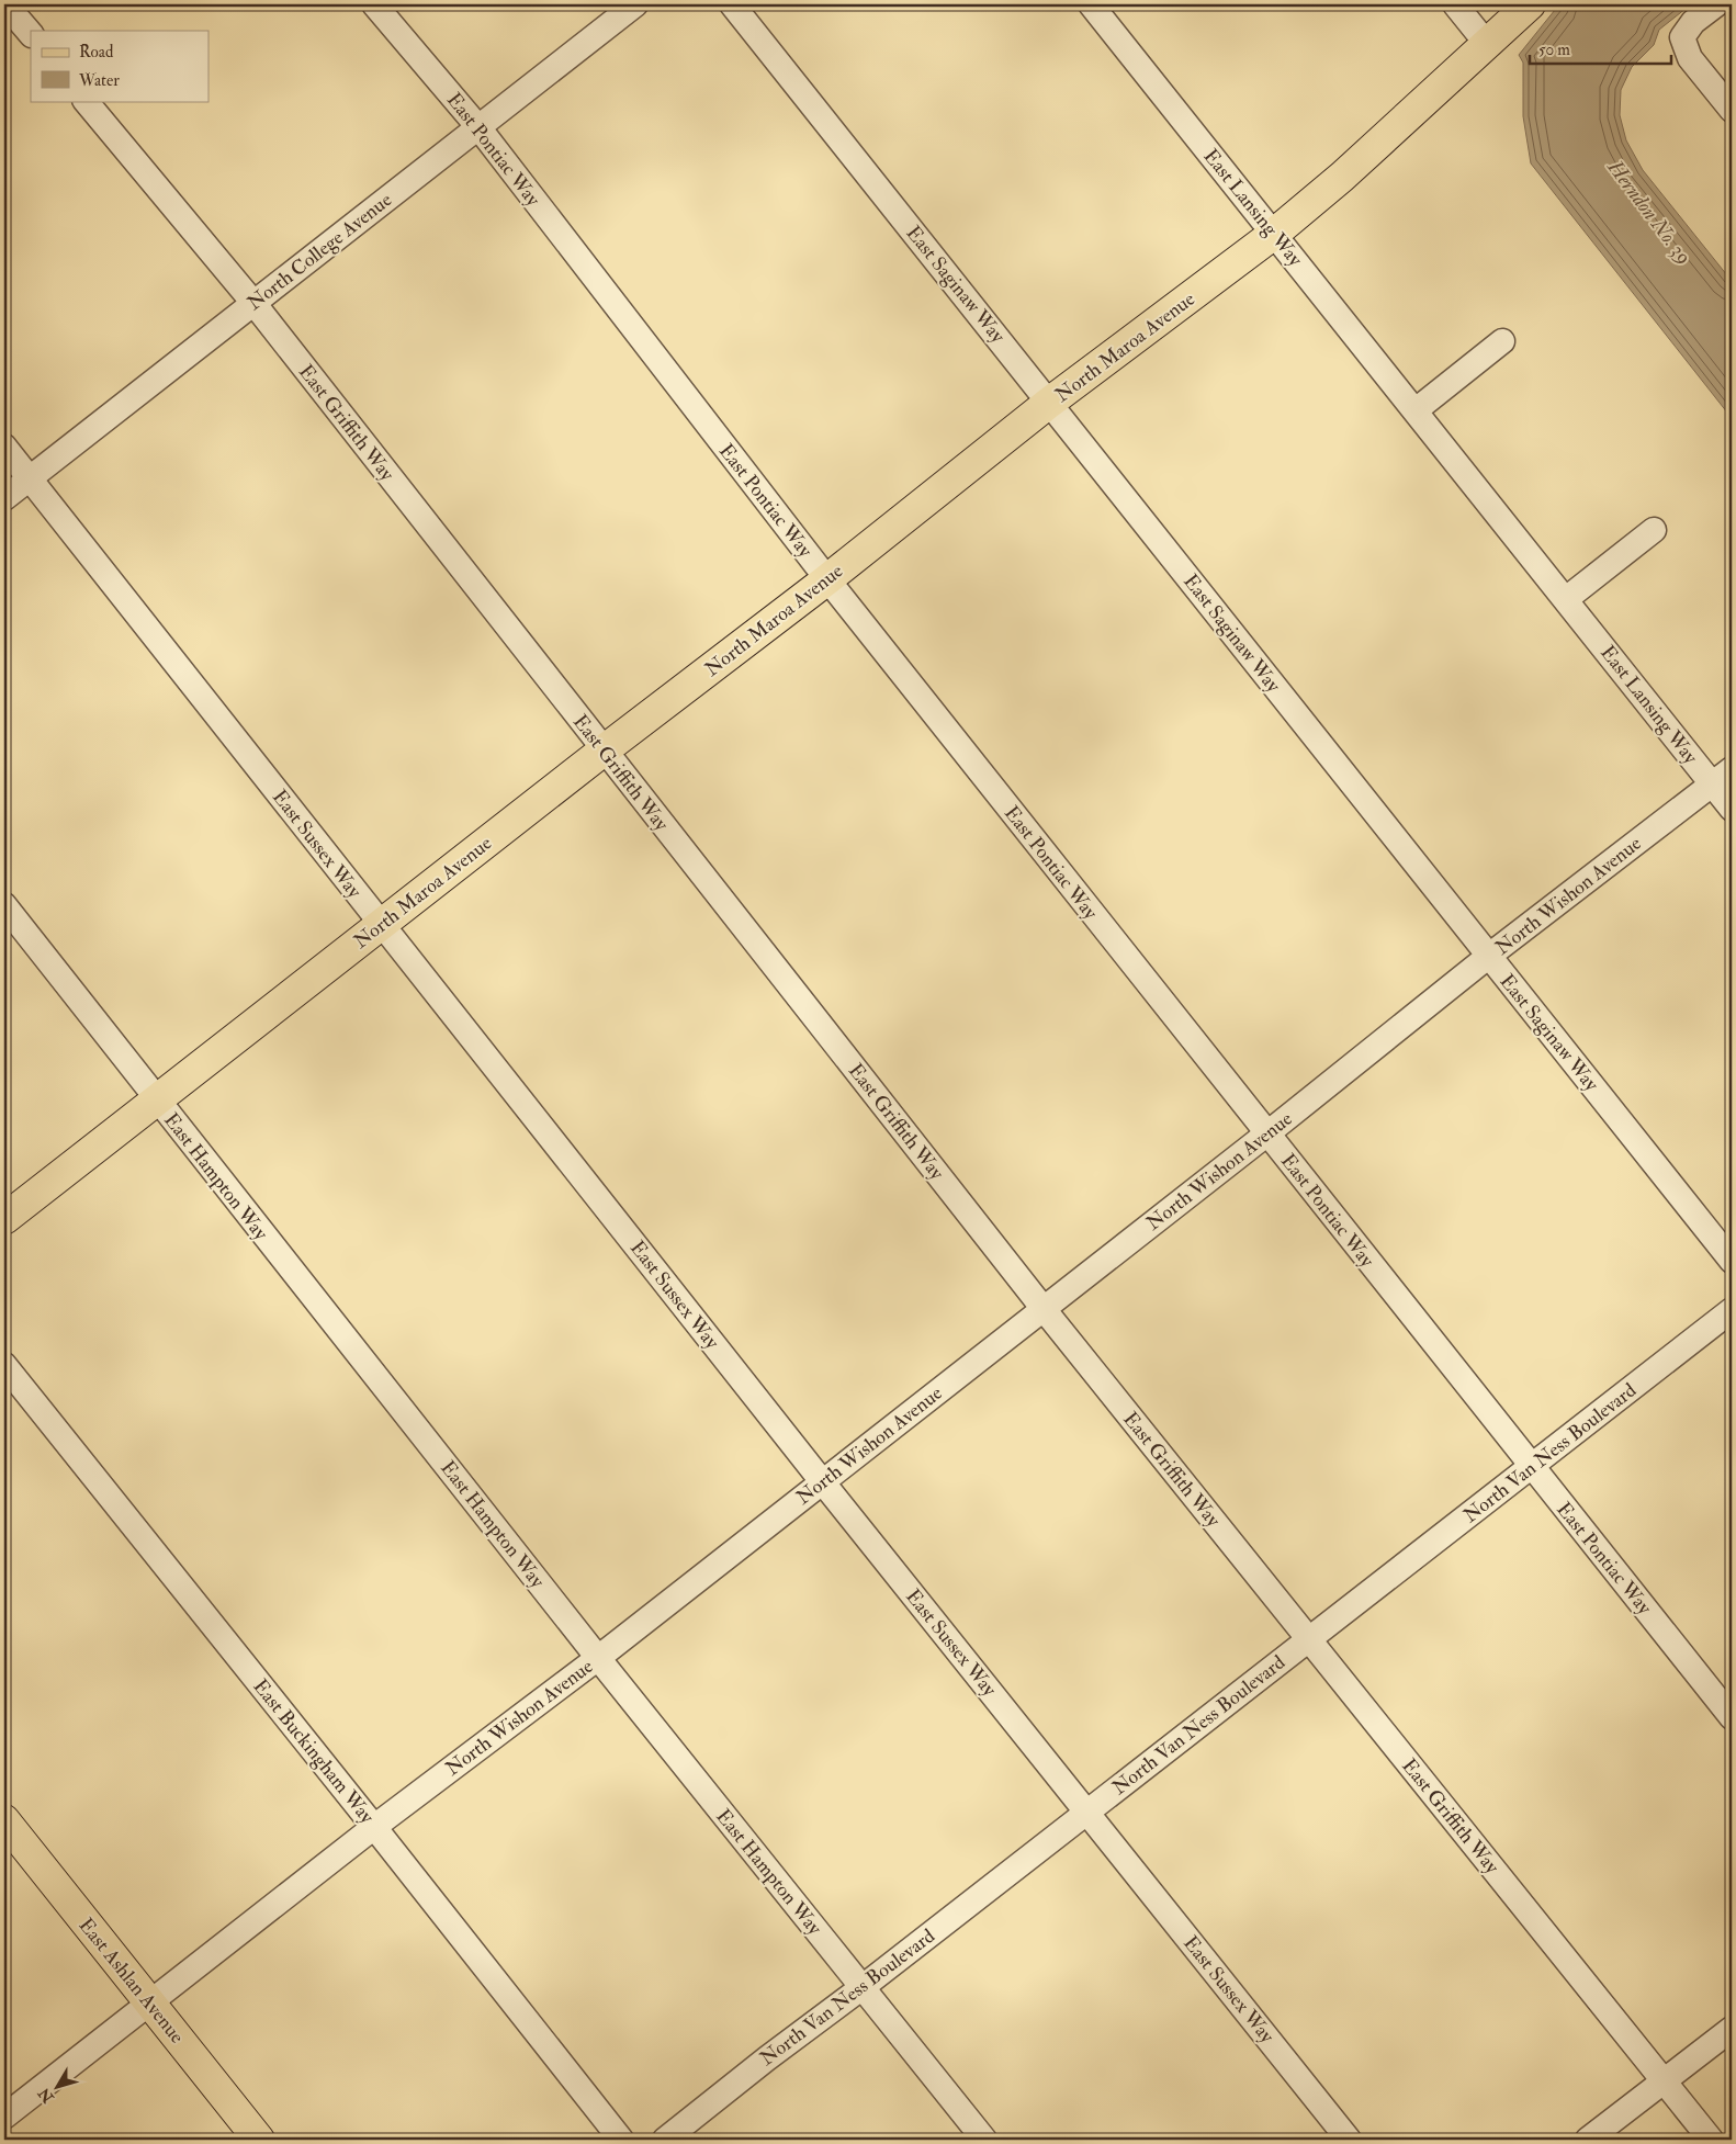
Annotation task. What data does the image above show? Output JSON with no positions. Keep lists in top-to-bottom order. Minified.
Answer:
{"streets":{"main road":["North Maroa Avenue","East Ashlan Avenue"],"street":["East Pontiac Way","East Lansing Way","North College Avenue","East Saginaw Way","East Griffith Way","East Sussex Way","North Wishon Avenue","East Hampton Way","North Van Ness Boulevard","East Buckingham Way"]},"crossings":[["East Pontiac Way","North College Avenue"],["East Pontiac Way","North Maroa Avenue"],["East Pontiac Way","North Wishon Avenue"],["East Pontiac Way","North Van Ness Boulevard"],["East Lansing Way","North Maroa Avenue"],["East Lansing Way","North Wishon Avenue"],["North College Avenue","East Griffith Way"],["North College Avenue","East Sussex Way"],["East Saginaw Way","North Maroa Avenue"],["East Saginaw Way","North Wishon Avenue"],["North Maroa Avenue","East Griffith Way"],["North Maroa Avenue","East Sussex Way"],["North Maroa Avenue","East Hampton Way"],["East Griffith Way","North Wishon Avenue"],["East Griffith Way","North Van Ness Boulevard"],["East Sussex Way","North Wishon Avenue"],["East Sussex Way","North Van Ness Boulevard"],["North Wishon Avenue","East Hampton Way"],["North Wishon Avenue","East Buckingham Way"],["North Wishon Avenue","East Ashlan Avenue"],["East Hampton Way","North Van Ness Boulevard"]],"water":["Herndon No. 39"],"legend":["Road","Water"],"scale_bar":"50 m","north":"bottom left"}
